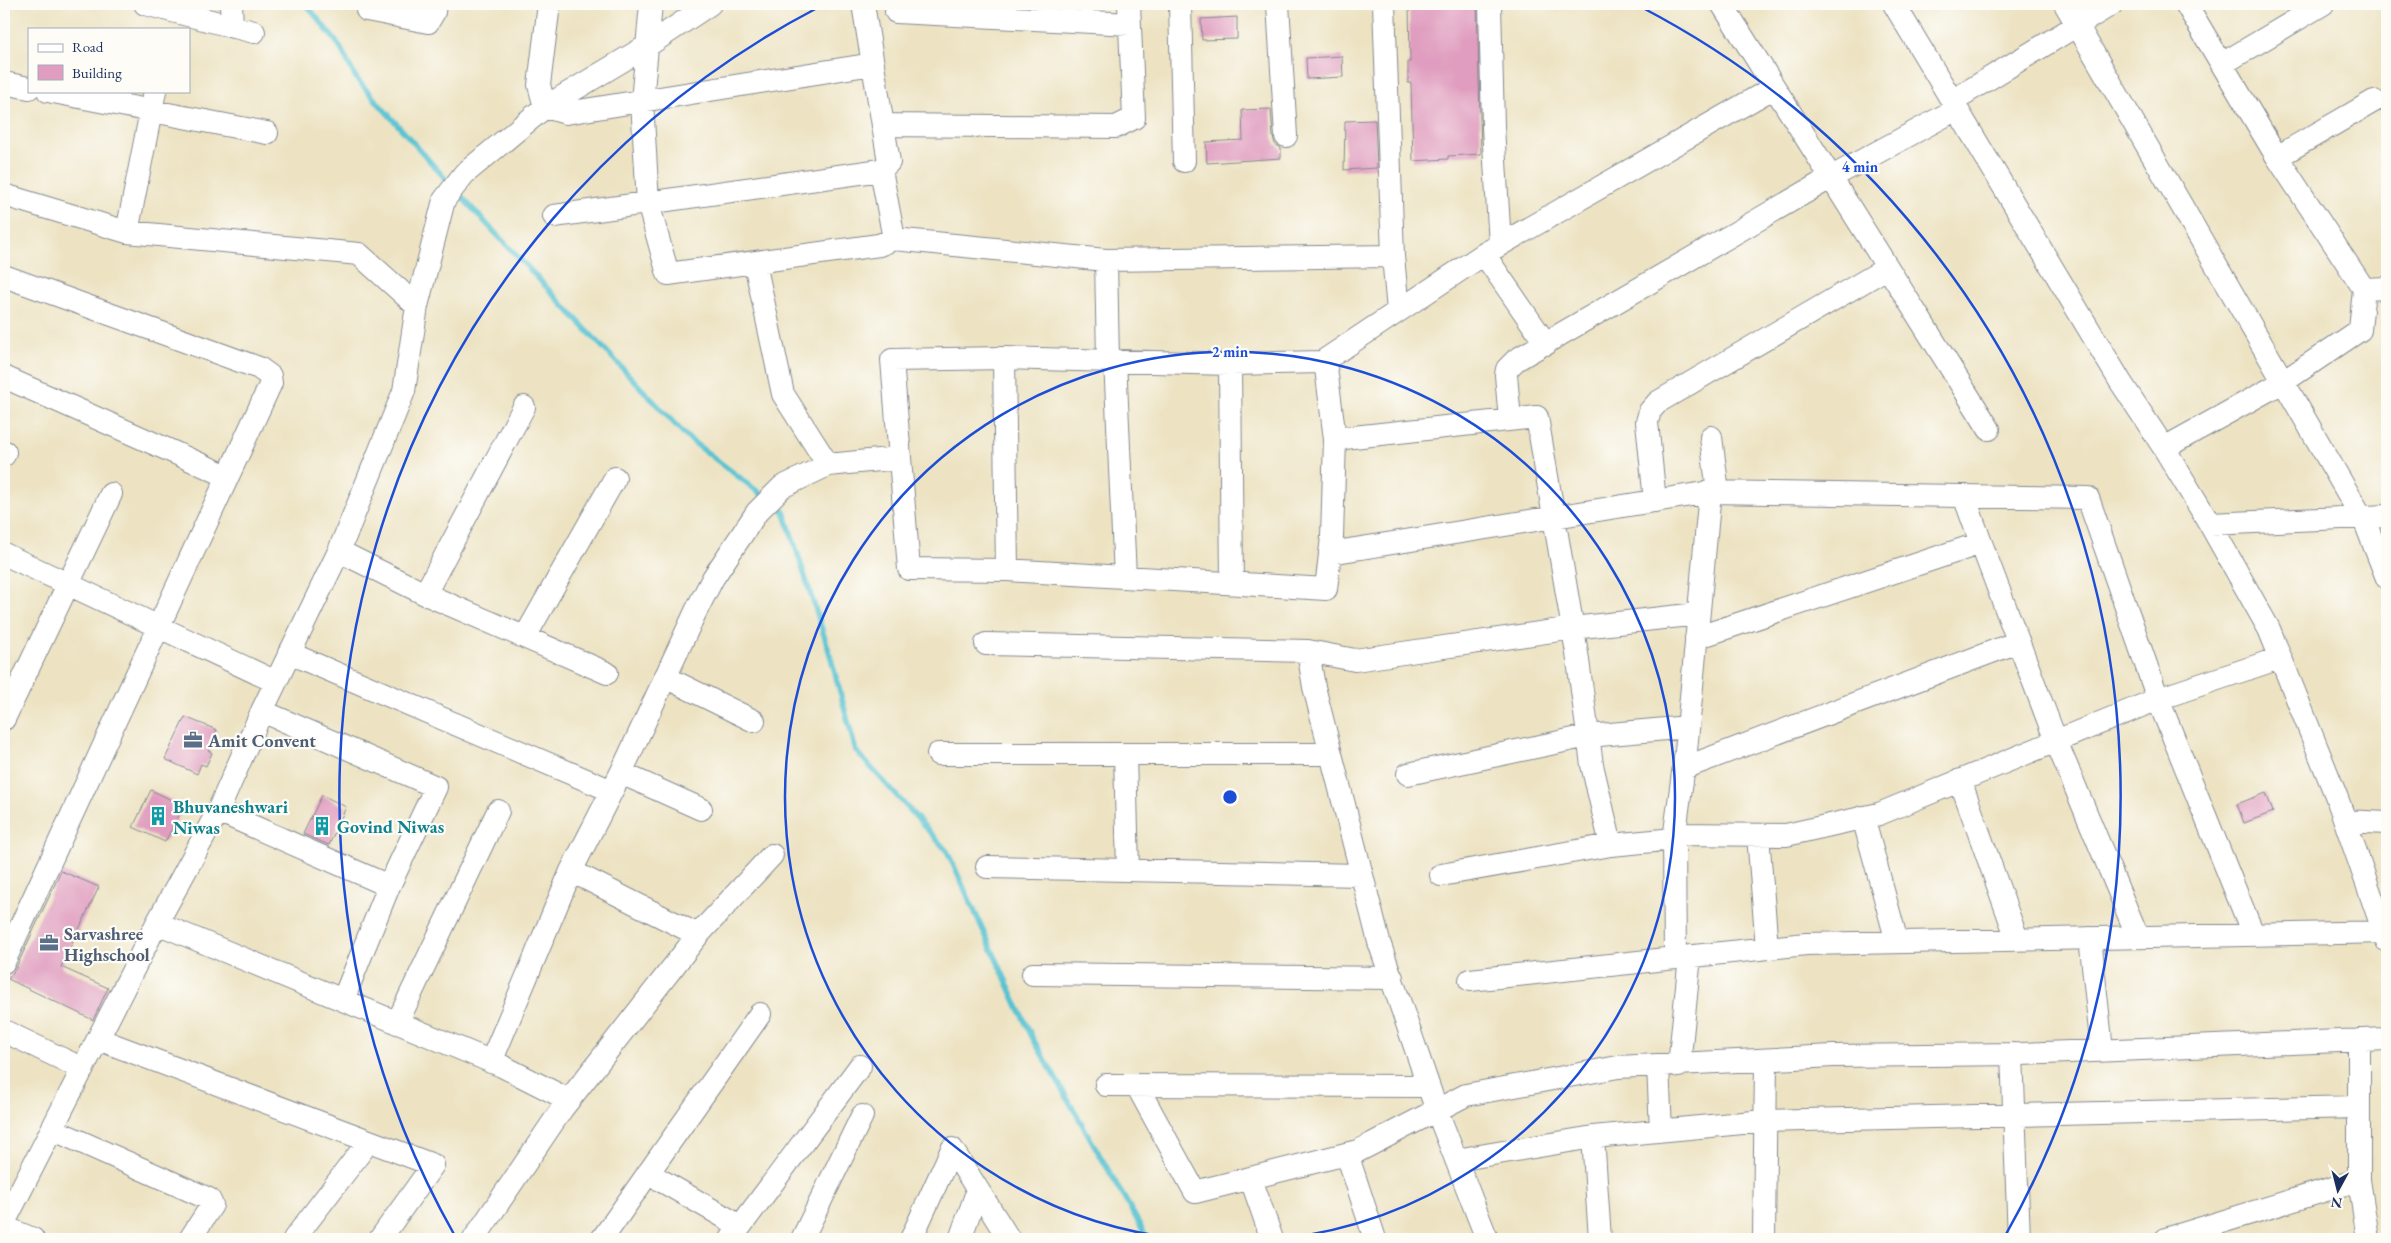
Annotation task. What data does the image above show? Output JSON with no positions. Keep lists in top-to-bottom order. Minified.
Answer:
{"places":{"office":["Amit Convent","Sarvashree Highschool"],"building":["Bhuvaneshwari Niwas","Govind Niwas"]},"legend":["Road","Building"],"north":"bottom","rings":["4 min","2 min"]}
